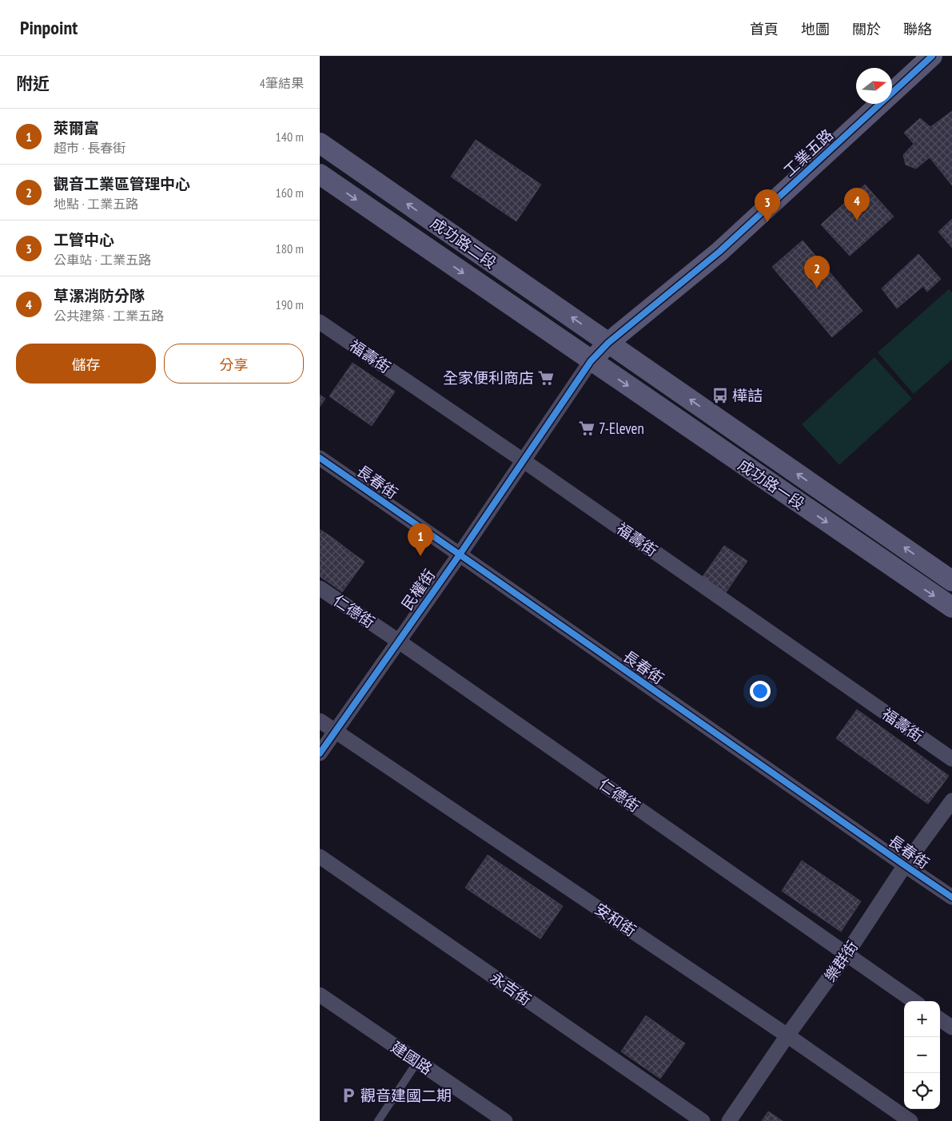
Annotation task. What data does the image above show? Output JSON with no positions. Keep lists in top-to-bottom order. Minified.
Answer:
{"streets":{"street":["工業五路","成功路二段","福壽街","長春街","成功路一段","民權街","仁德街","安和街","樂群街","永吉街","建國路"]},"crossings":[["工業五路","成功路二段"],["工業五路","成功路一段"],["工業五路","民權街"],["成功路二段","成功路一段"],["成功路二段","民權街"],["福壽街","民權街"],["長春街","民權街"],["長春街","樂群街"],["成功路一段","民權街"],["民權街","仁德街"],["民權街","安和街"],["仁德街","樂群街"],["安和街","樂群街"]],"places":{"supermarket":["全家便利商店","7-Eleven"],"bus stop":["樺詰"],"parking":["觀音建國二期"]},"north":"right","page":{"header":"Pinpoint","nav":["首頁","地圖","關於","聯絡"],"heading":["附近","4筆結果"],"list":[{"mark":"1","name":"萊爾富","note":"超市 · 長春街","value":"140 m"},{"mark":"2","name":"觀音工業區管理中心","note":"地點 · 工業五路","value":"160 m"},{"mark":"3","name":"工管中心","note":"公車站 · 工業五路","value":"180 m"},{"mark":"4","name":"草漯消防分隊","note":"公共建築 · 工業五路","value":"190 m"}],"pins":["4","3","2","1"],"buttons":["儲存","分享"],"map_buttons":["+","−"]}}
